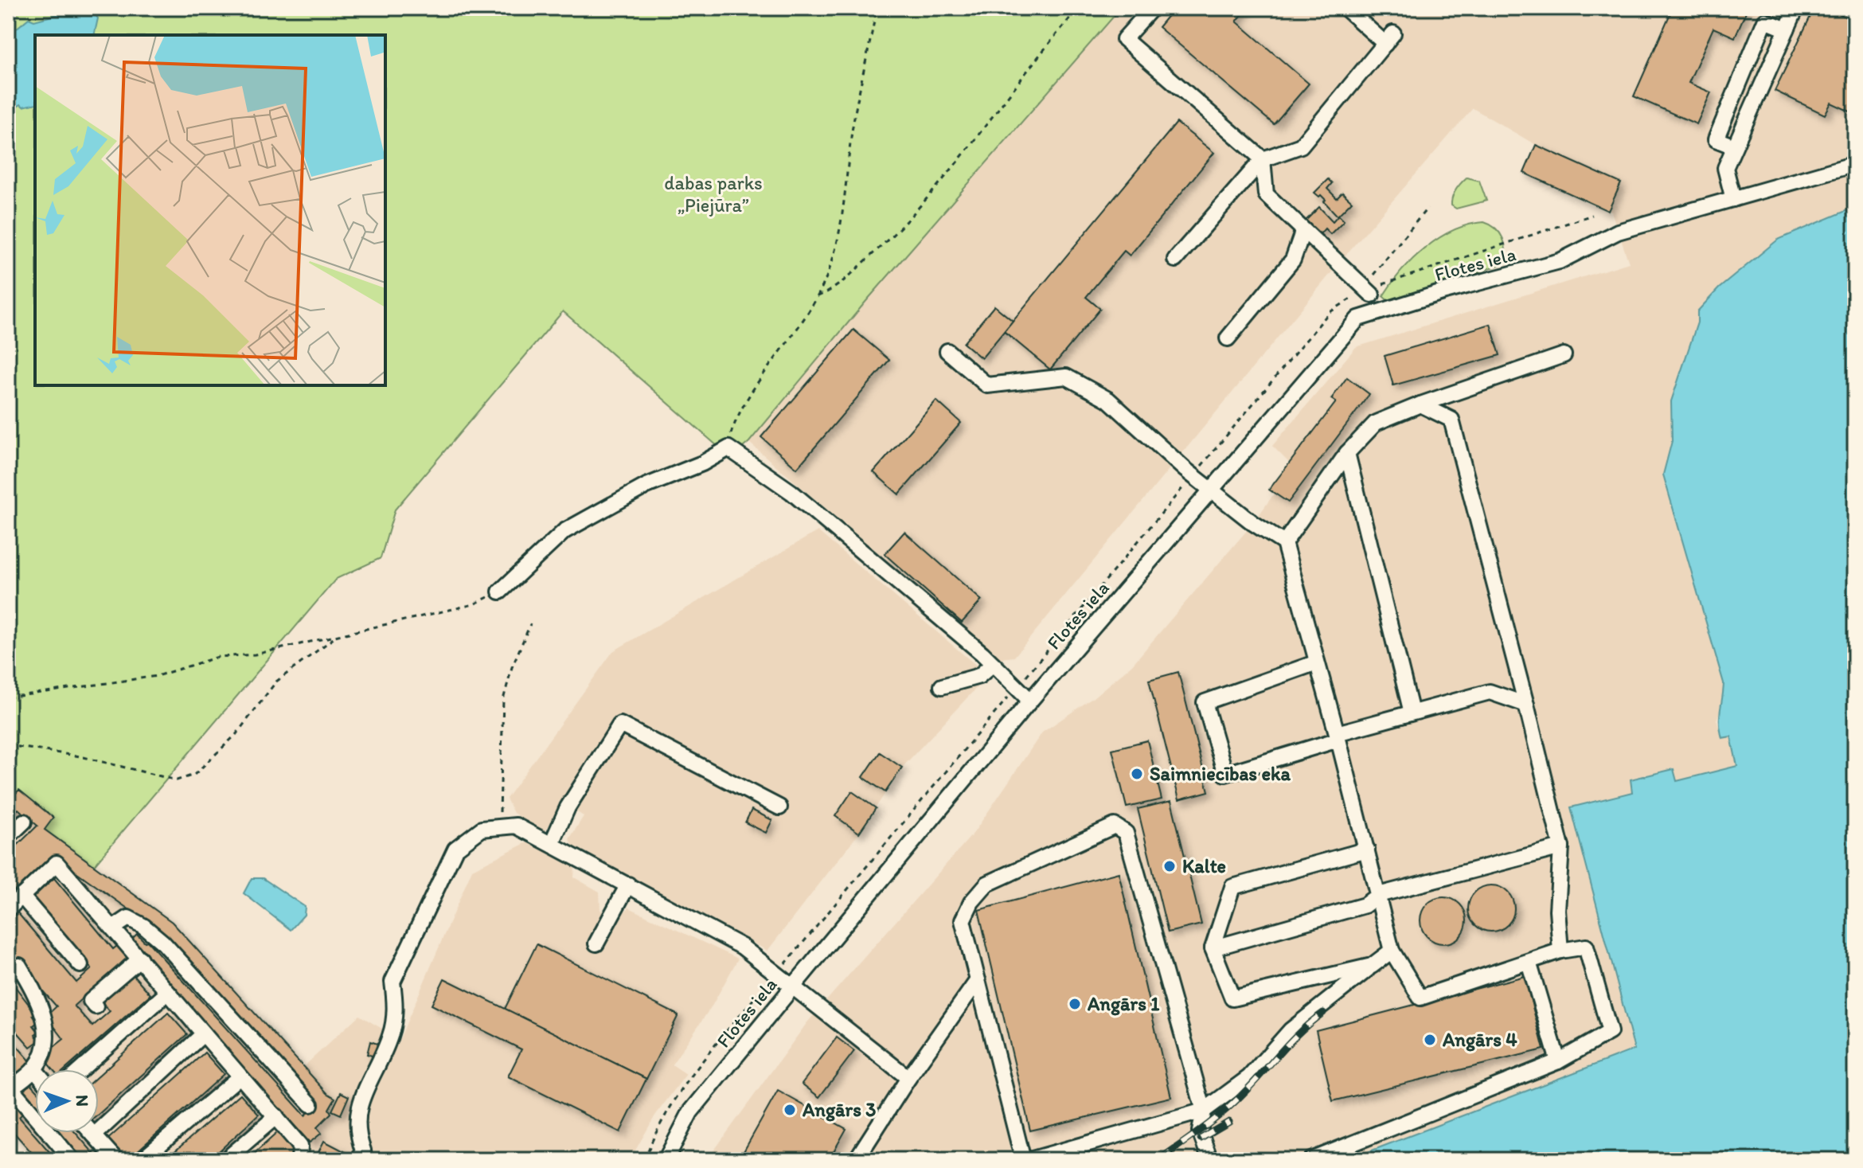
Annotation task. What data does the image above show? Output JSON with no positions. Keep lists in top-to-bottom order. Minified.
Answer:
{"streets":{"street":["Flotes iela"]},"parks":["dabas parks „Piejūra”"],"places":["Saimniecības eka","Kalte","Angārs 1","Angārs 4","Angārs 3"],"north":"right"}
